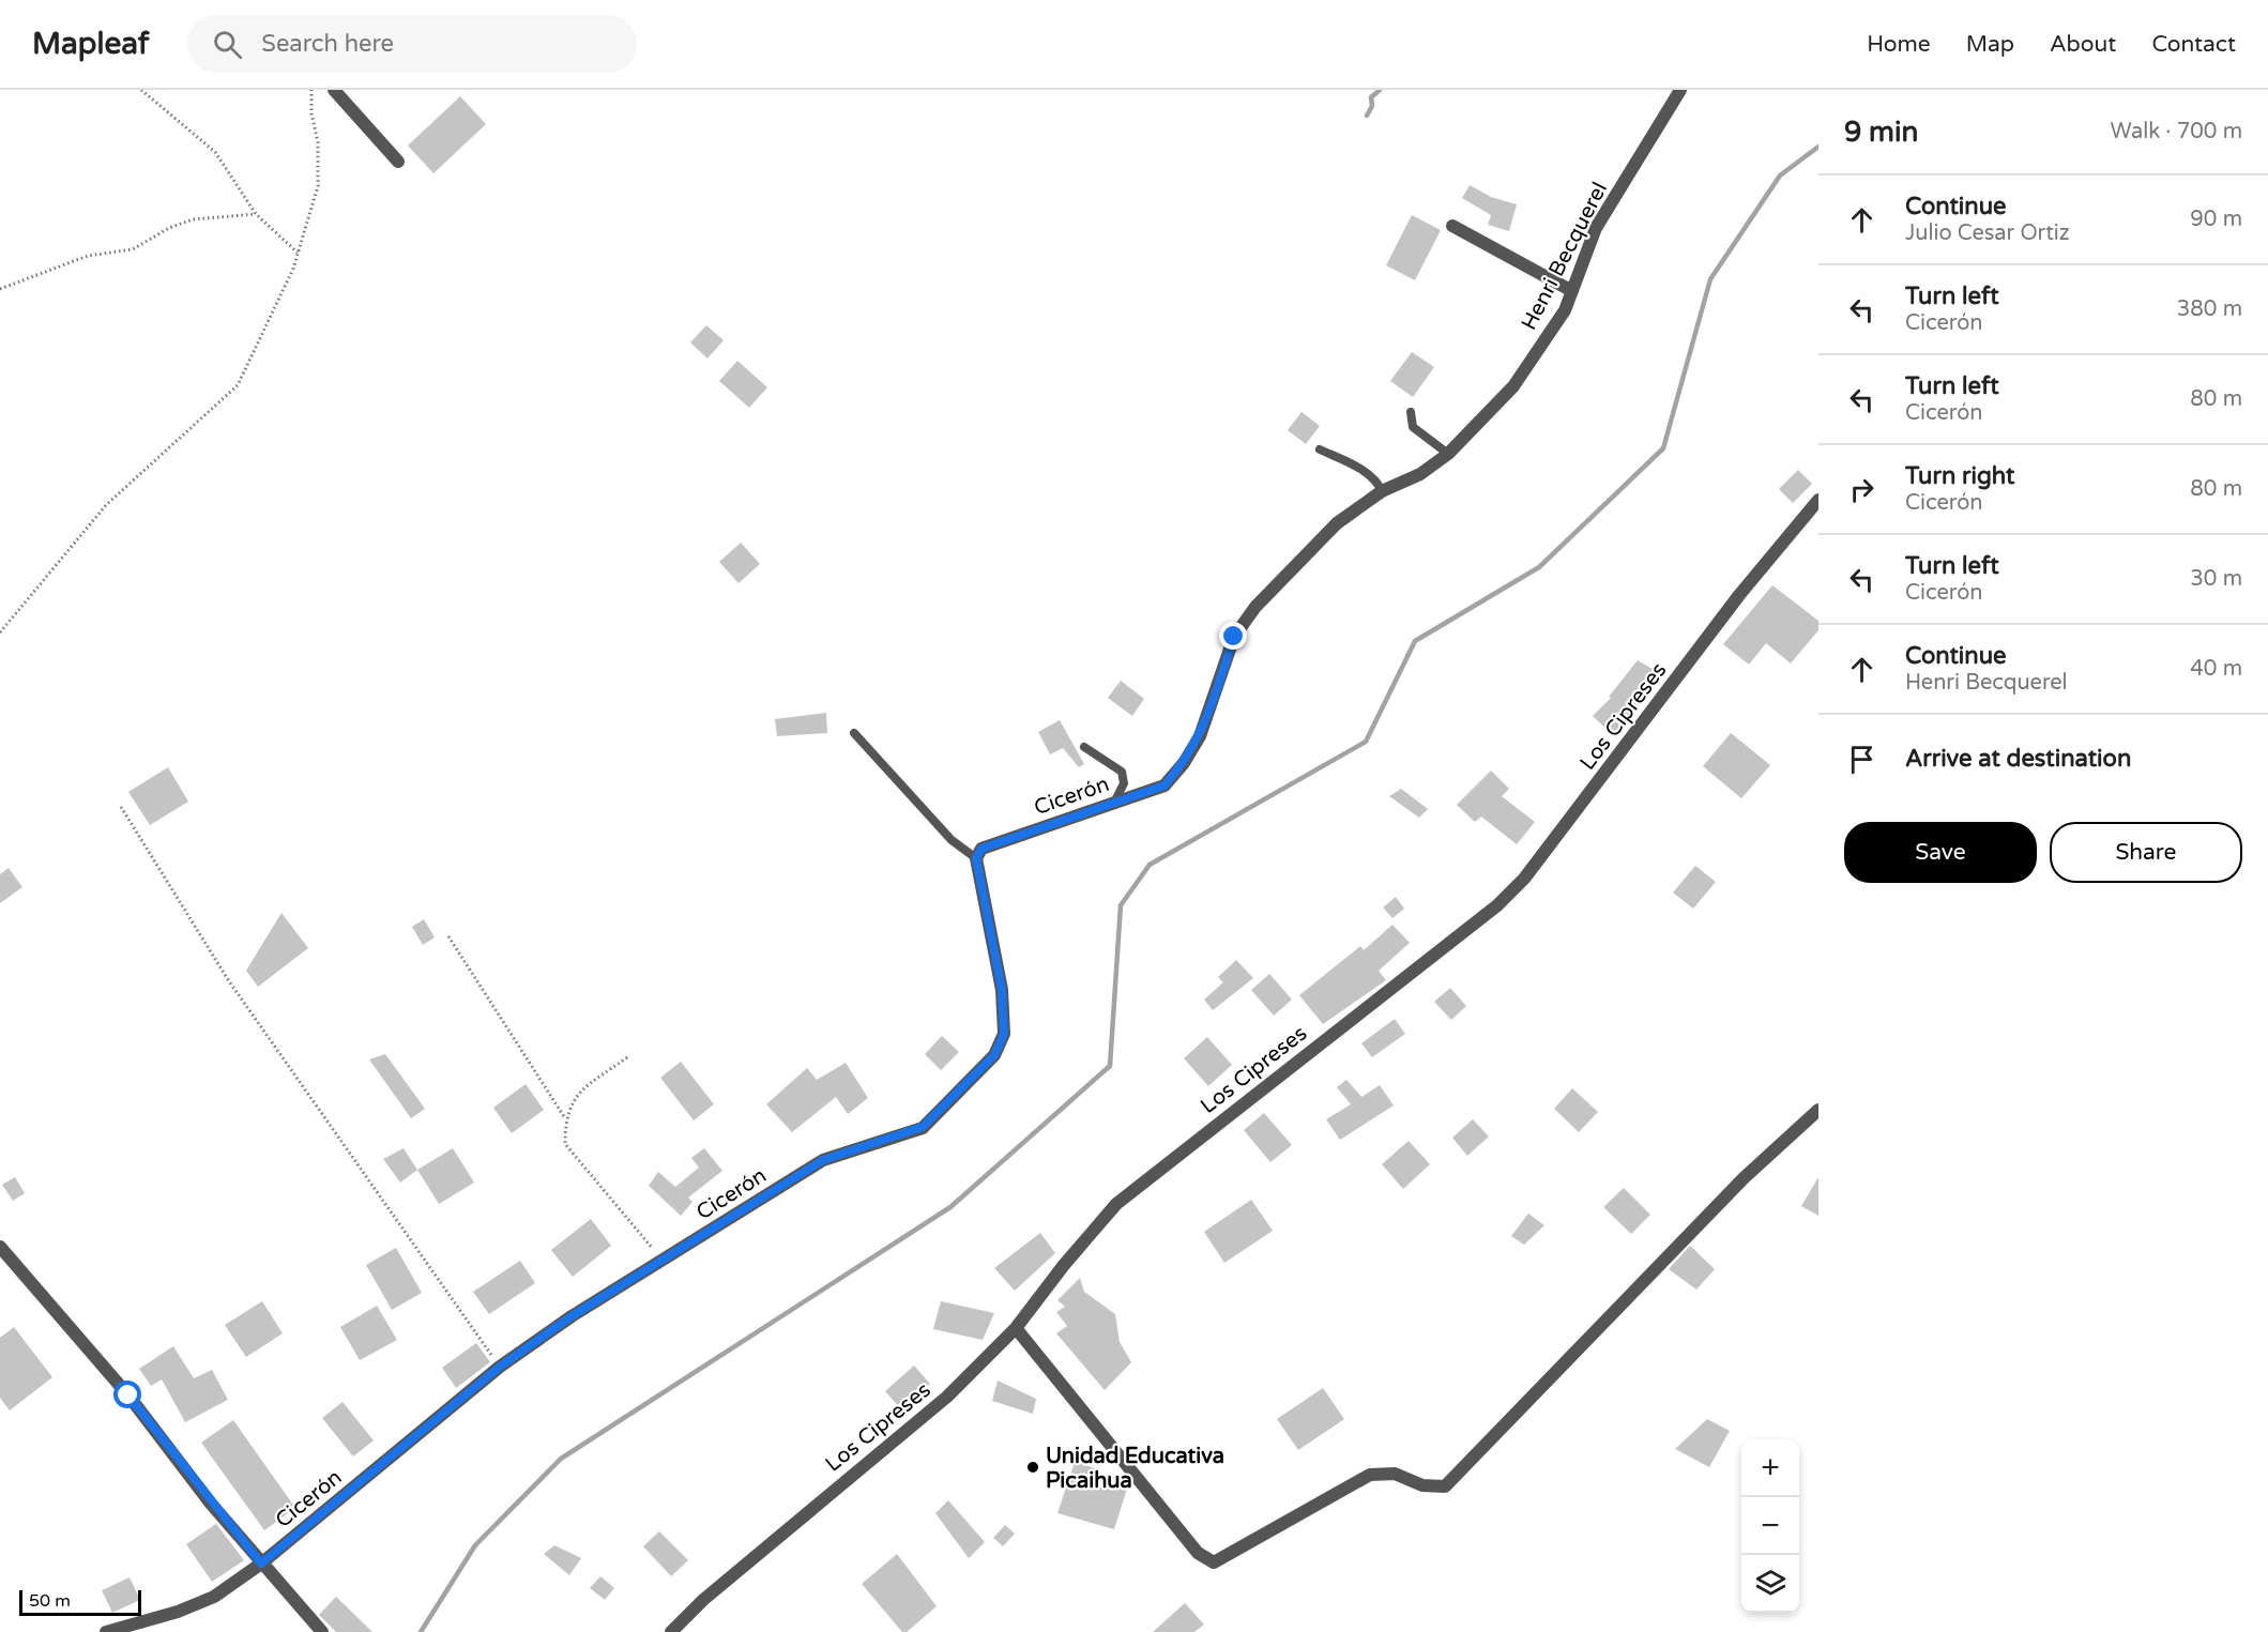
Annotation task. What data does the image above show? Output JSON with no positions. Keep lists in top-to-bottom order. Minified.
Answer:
{"streets":{"street":["Henri Becquerel","Los Cipreses","Cicerón"]},"crossings":[["Henri Becquerel","Cicerón"]],"places":["Unidad Educativa Picaihua"],"scale_bar":"50 m","page":{"header":"Mapleaf","search":"Search here","nav":["Home","Map","About","Contact"],"heading":["9 min","Walk · 700 m"],"list":[["Continue","Julio Cesar Ortiz","90 m"],["Turn left","Cicerón","380 m"],["Turn left","Cicerón","80 m"],["Turn right","Cicerón","80 m"],["Turn left","Cicerón","30 m"],["Continue","Henri Becquerel","40 m"],"Arrive at destination"],"buttons":["Save","Share"],"map_buttons":["+","−"],"scale":"50 m"}}
